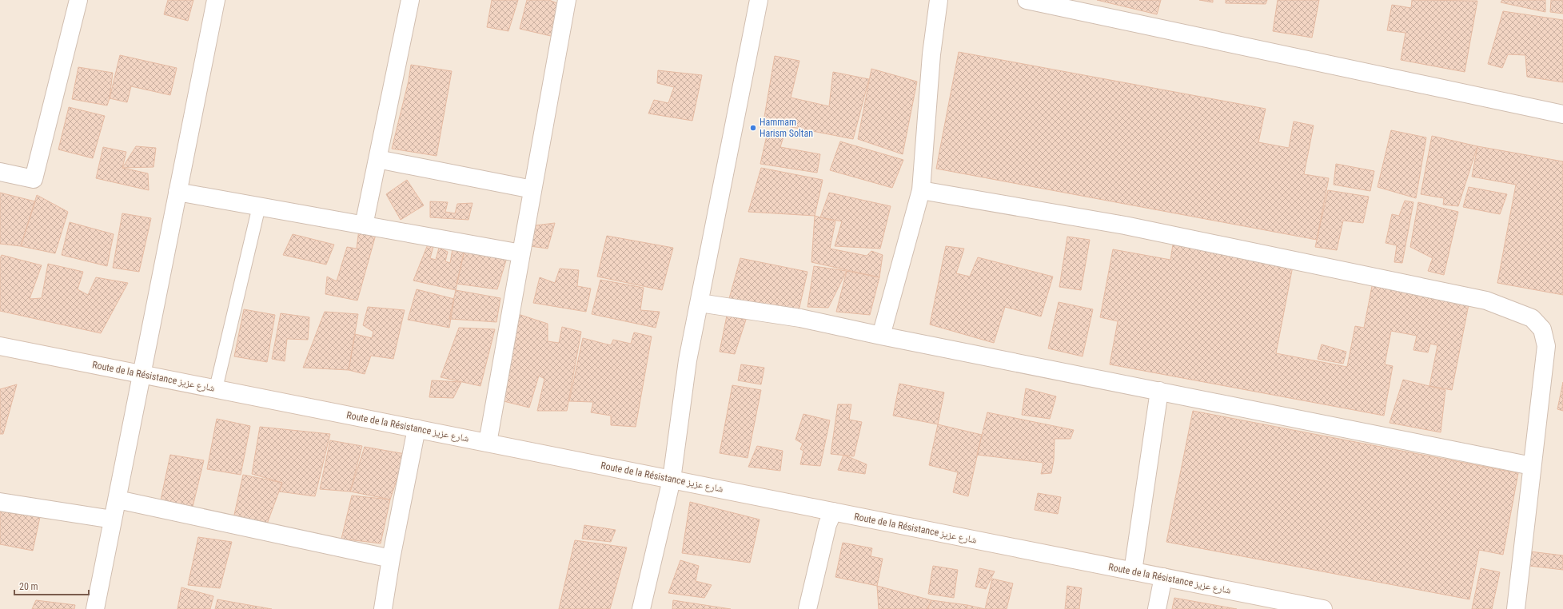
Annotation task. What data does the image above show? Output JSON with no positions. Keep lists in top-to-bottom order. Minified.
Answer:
{"streets":{"street":["Route de la Résistance شارع عزيز"]},"places":["Hammam Harism Soltan"],"scale_bar":"20 m"}
